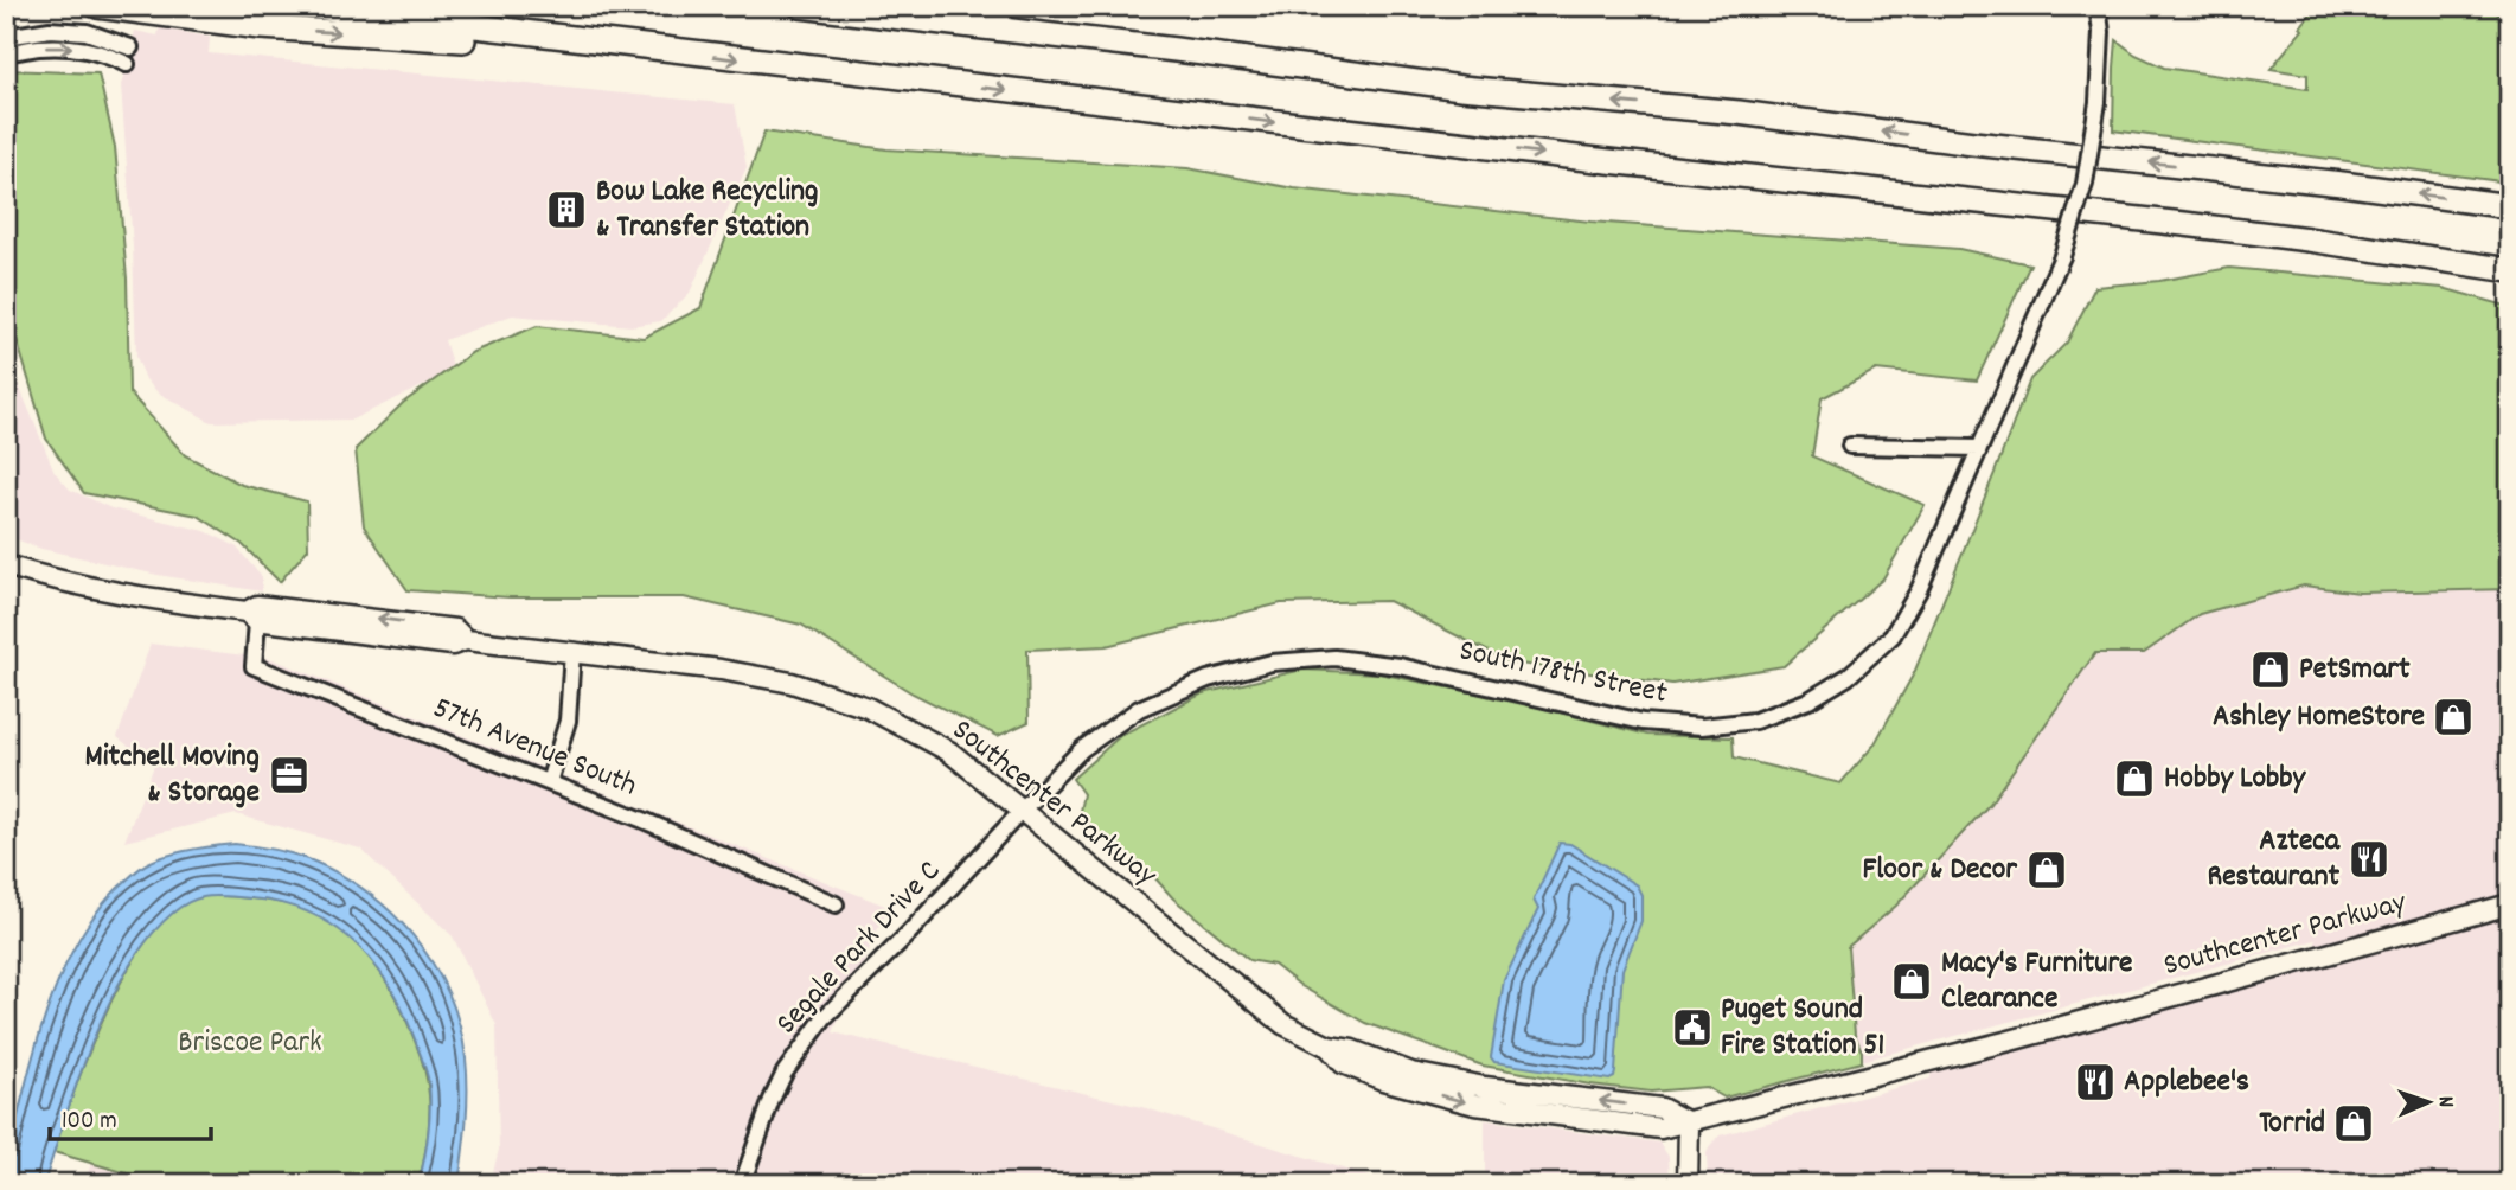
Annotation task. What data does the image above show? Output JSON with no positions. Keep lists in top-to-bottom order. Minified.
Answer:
{"streets":{"main road":["Southcenter Parkway"],"street":["South 178th Street","57th Avenue South","Segale Park Drive C"]},"crossings":[["South 178th Street","Southcenter Parkway"],["South 178th Street","Segale Park Drive C"],["57th Avenue South","Southcenter Parkway"],["Southcenter Parkway","Segale Park Drive C"]],"parks":["Briscoe Park"],"places":{"building":["Bow Lake Recycling & Transfer Station"],"shop":["PetSmart","Ashley HomeStore","Hobby Lobby","Floor & Decor","Macy's Furniture Clearance","Torrid"],"office":["Mitchell Moving & Storage"],"restaurant":["Azteca Restaurant","Applebee's"],"public building":["Puget Sound Fire Station 51"]},"scale_bar":"100 m","north":"right"}
